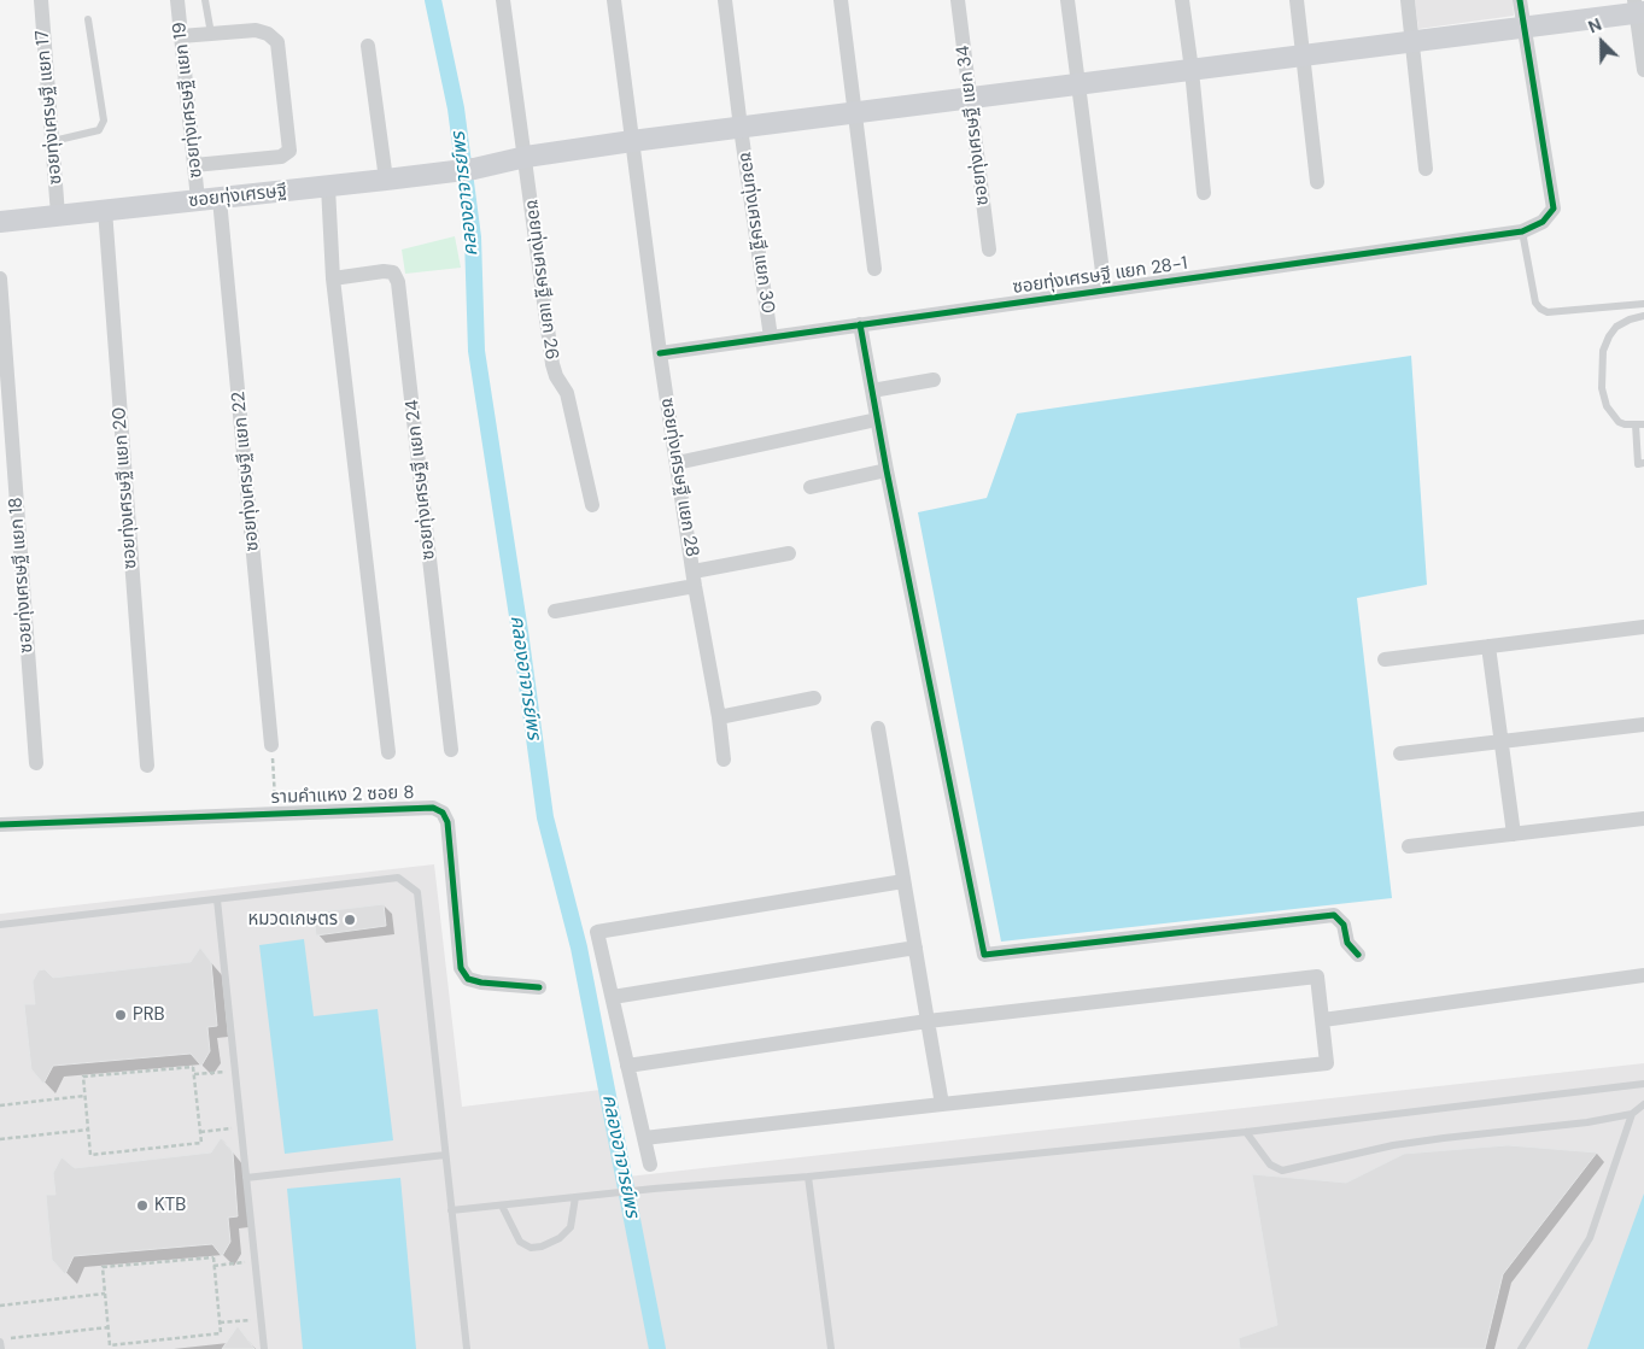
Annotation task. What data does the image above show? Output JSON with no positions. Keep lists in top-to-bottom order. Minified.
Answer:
{"streets":{"main road":["ซอยทุ่งเศรษฐี"],"street":["ซอยทุ่งเศรษฐี แยก 19","ซอยทุ่งเศรษฐี แยก 17","ซอยทุ่งเศรษฐี แยก 34","ซอยทุ่งเศรษฐี แยก 30","ซอยทุ่งเศรษฐี แยก 28-1","ซอยทุ่งเศรษฐี แยก 26","ซอยทุ่งเศรษฐี แยก 22","ซอยทุ่งเศรษฐี แยก 28","ซอยทุ่งเศรษฐี แยก 24","ซอยทุ่งเศรษฐี แยก 20","ซอยทุ่งเศรษฐี แยก 18","รามคำแหง 2 ซอย 8"]},"crossings":[["ซอยทุ่งเศรษฐี แยก 19","ซอยทุ่งเศรษฐี"],["ซอยทุ่งเศรษฐี แยก 17","ซอยทุ่งเศรษฐี"],["ซอยทุ่งเศรษฐี แยก 34","ซอยทุ่งเศรษฐี"],["ซอยทุ่งเศรษฐี","ซอยทุ่งเศรษฐี แยก 30"],["ซอยทุ่งเศรษฐี","ซอยทุ่งเศรษฐี แยก 28-1"],["ซอยทุ่งเศรษฐี","ซอยทุ่งเศรษฐี แยก 26"],["ซอยทุ่งเศรษฐี","ซอยทุ่งเศรษฐี แยก 22"],["ซอยทุ่งเศรษฐี","ซอยทุ่งเศรษฐี แยก 28"],["ซอยทุ่งเศรษฐี","ซอยทุ่งเศรษฐี แยก 20"],["ซอยทุ่งเศรษฐี แยก 30","ซอยทุ่งเศรษฐี แยก 28-1"],["ซอยทุ่งเศรษฐี แยก 28-1","ซอยทุ่งเศรษฐี แยก 28"]],"water":["คลองอาจารย์พร"],"places":["หมวดเกษตร","PRB","KTB"],"north":"top left"}
